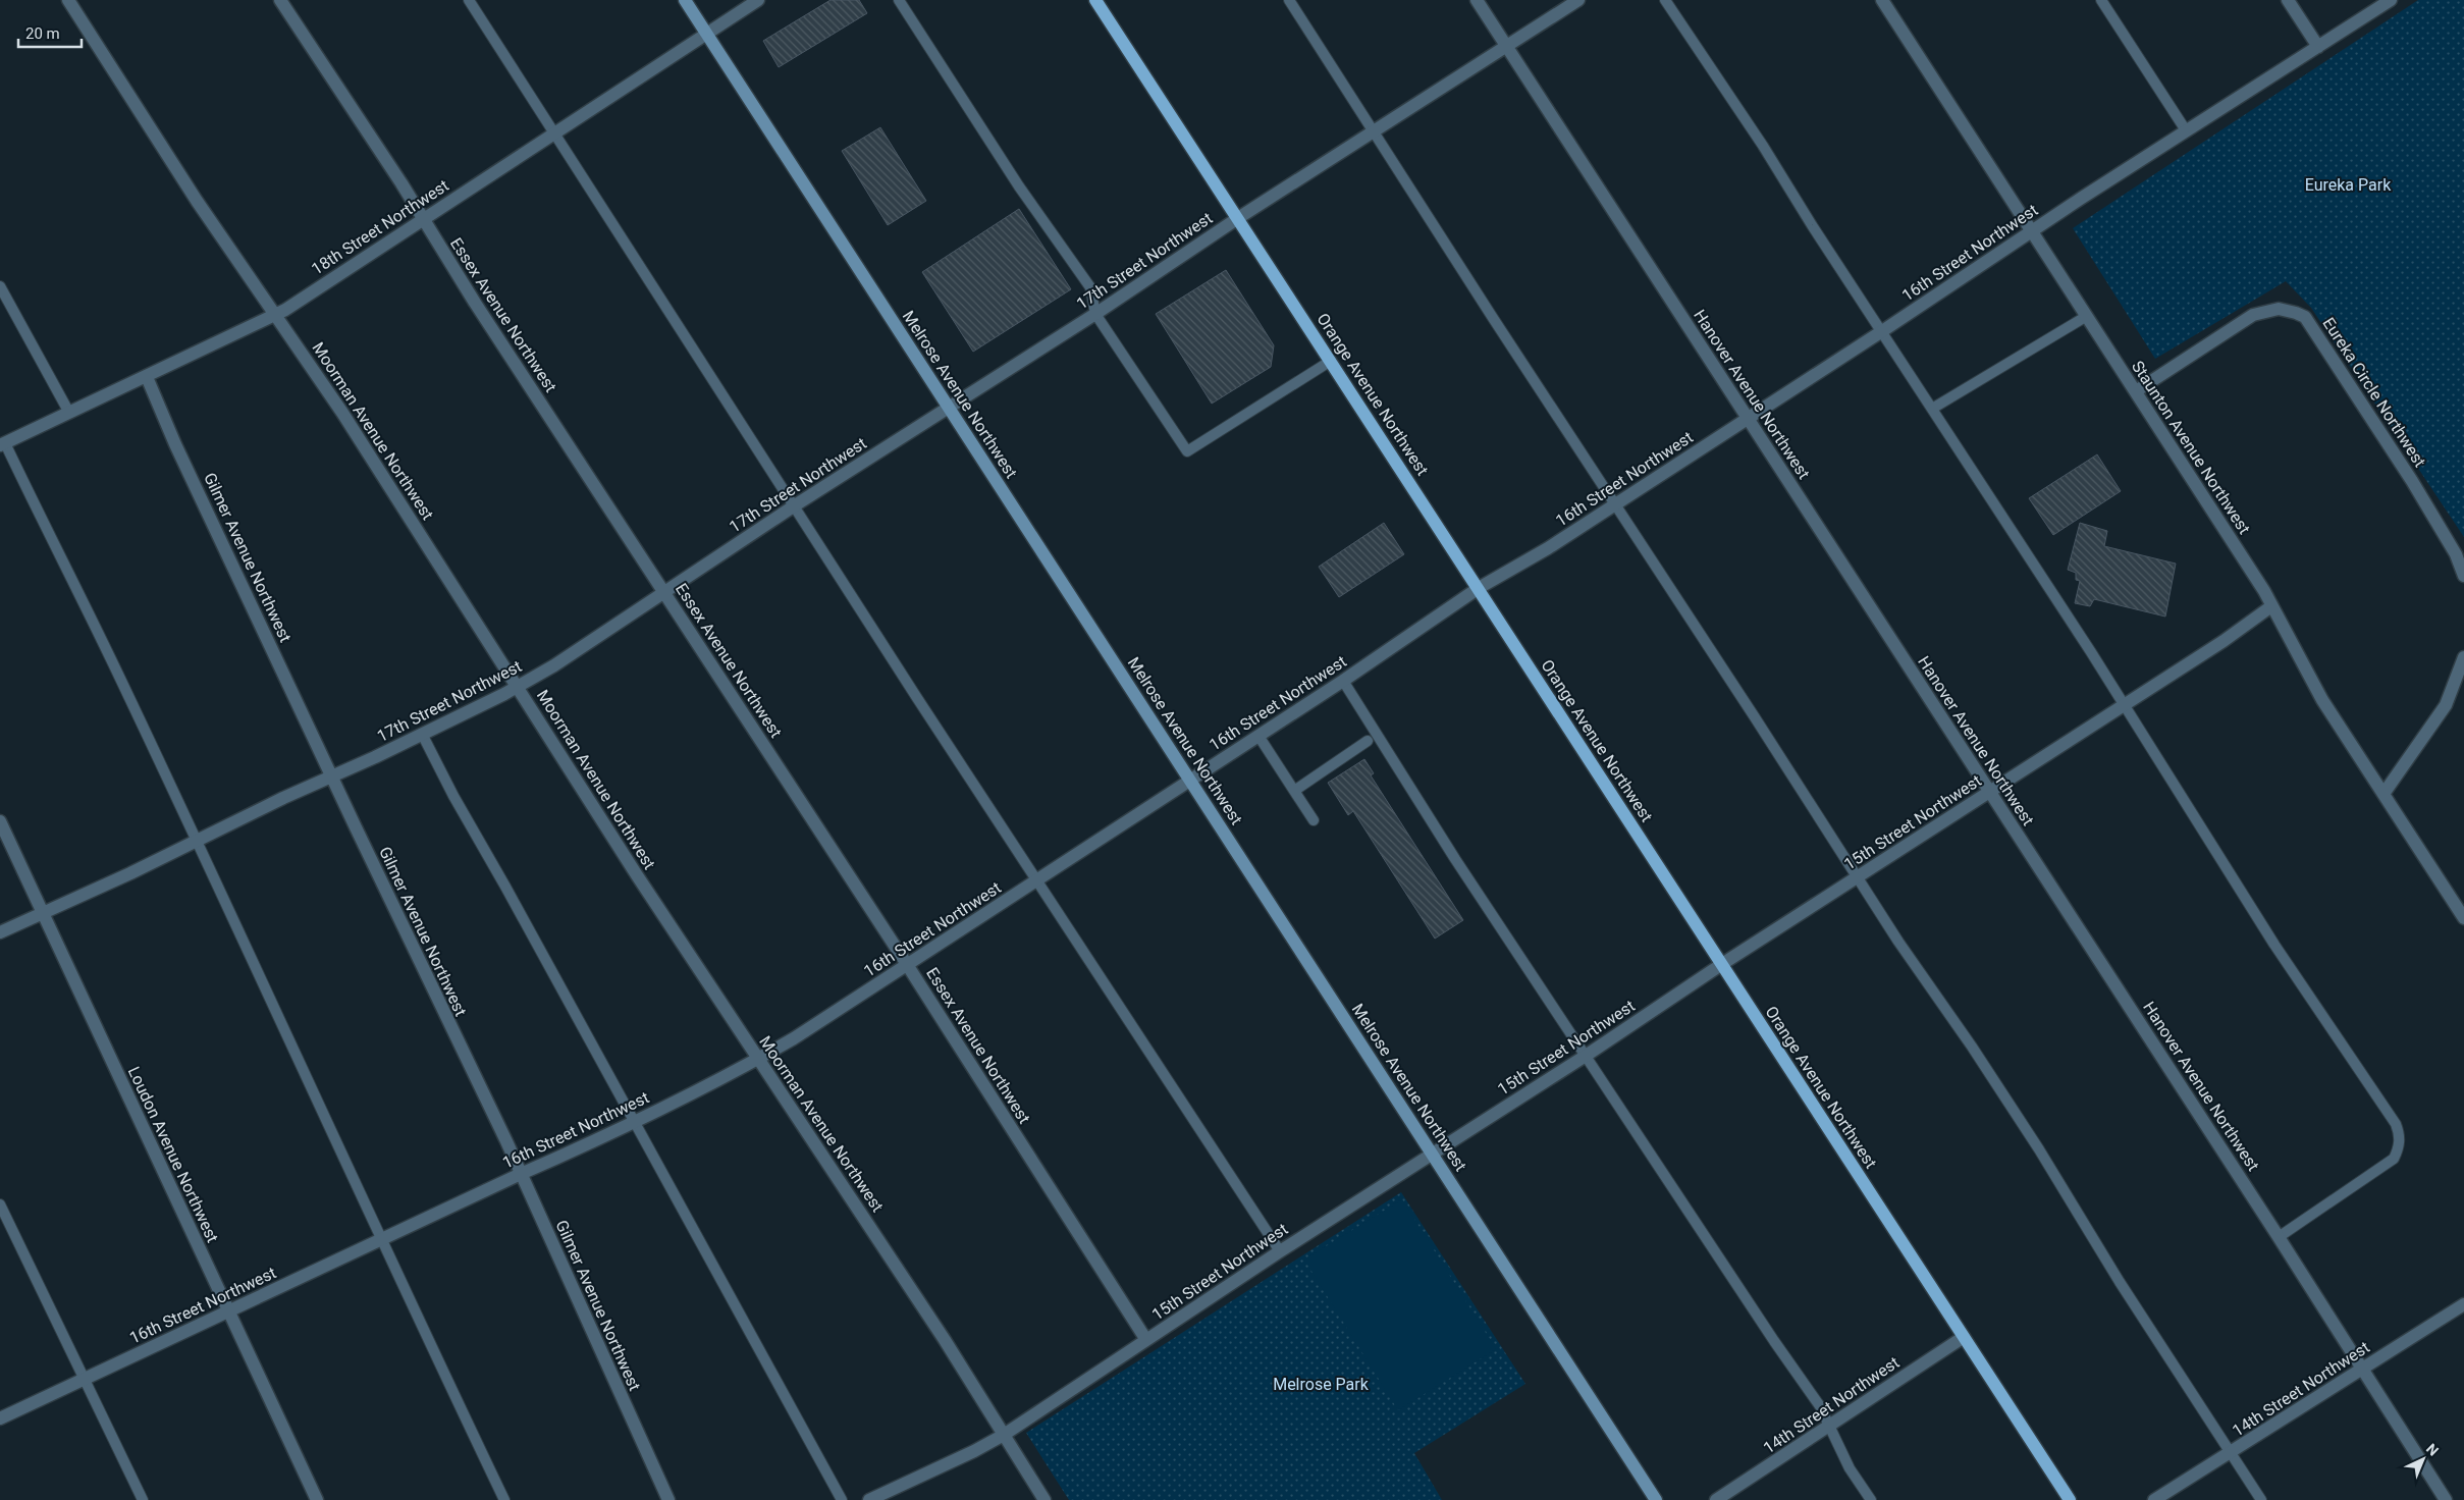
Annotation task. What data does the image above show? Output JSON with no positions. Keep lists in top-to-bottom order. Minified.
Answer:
{"streets":{"main road":["Orange Avenue Northwest"],"street":["18th Street Northwest","16th Street Northwest","17th Street Northwest","Essex Avenue Northwest","Eureka Circle Northwest","Melrose Avenue Northwest","Hanover Avenue Northwest","Moorman Avenue Northwest","Staunton Avenue Northwest","Gilmer Avenue Northwest","15th Street Northwest","Loudon Avenue Northwest","14th Street Northwest"]},"crossings":[["18th Street Northwest","Essex Avenue Northwest"],["18th Street Northwest","Melrose Avenue Northwest"],["18th Street Northwest","Moorman Avenue Northwest"],["18th Street Northwest","Gilmer Avenue Northwest"],["16th Street Northwest","Essex Avenue Northwest"],["16th Street Northwest","Melrose Avenue Northwest"],["16th Street Northwest","Orange Avenue Northwest"],["16th Street Northwest","Hanover Avenue Northwest"],["16th Street Northwest","Moorman Avenue Northwest"],["16th Street Northwest","Staunton Avenue Northwest"],["16th Street Northwest","Gilmer Avenue Northwest"],["16th Street Northwest","Loudon Avenue Northwest"],["17th Street Northwest","Essex Avenue Northwest"],["17th Street Northwest","Melrose Avenue Northwest"],["17th Street Northwest","Orange Avenue Northwest"],["17th Street Northwest","Hanover Avenue Northwest"],["17th Street Northwest","Moorman Avenue Northwest"],["17th Street Northwest","Gilmer Avenue Northwest"],["17th Street Northwest","Loudon Avenue Northwest"],["Essex Avenue Northwest","15th Street Northwest"],["Eureka Circle Northwest","Staunton Avenue Northwest"],["Melrose Avenue Northwest","15th Street Northwest"],["Orange Avenue Northwest","15th Street Northwest"],["Orange Avenue Northwest","14th Street Northwest"],["Hanover Avenue Northwest","15th Street Northwest"],["Hanover Avenue Northwest","14th Street Northwest"],["Moorman Avenue Northwest","15th Street Northwest"],["Staunton Avenue Northwest","15th Street Northwest"]],"parks":["Eureka Park","Melrose Park"],"scale_bar":"20 m","north":"top right"}
